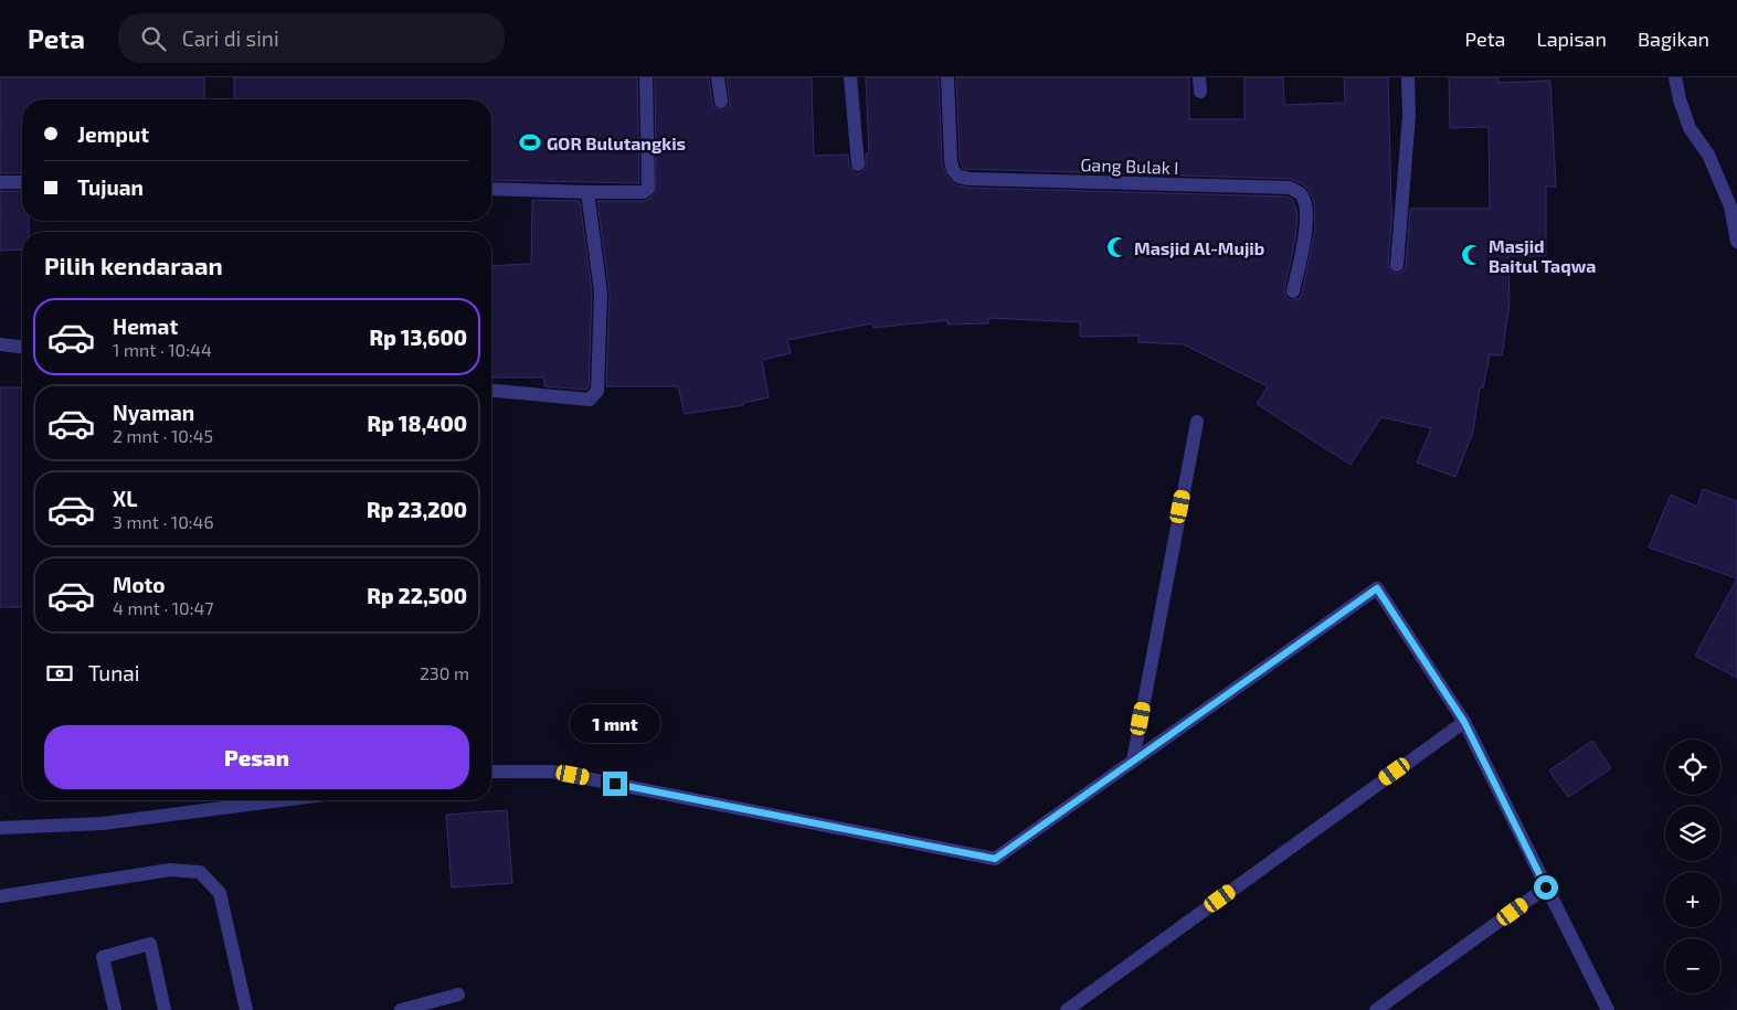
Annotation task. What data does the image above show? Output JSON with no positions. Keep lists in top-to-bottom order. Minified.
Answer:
{"streets":{"street":["Gang Bulak I"]},"places":{"sports":["GOR Bulutangkis"],"mosque":["Masjid Al-Mujib","Masjid Baitul Taqwa"]},"page":{"header":"Peta","search":"Cari di sini","nav":["Peta","Lapisan","Bagikan"],"banner":["Jemput","Tujuan"],"heading":"Pilih kendaraan","list":[{"name":"Hemat","note":"1 mnt · 10:44","value":"Rp 13,600"},{"name":"Nyaman","note":"2 mnt · 10:45","value":"Rp 18,400"},{"name":"XL","note":"3 mnt · 10:46","value":"Rp 23,200"},{"name":"Moto","note":"4 mnt · 10:47","value":"Rp 22,500"}],"pay":["Tunai","230 m"],"bubble":"1 mnt","buttons":"Pesan","map_buttons":["+","−"]}}
